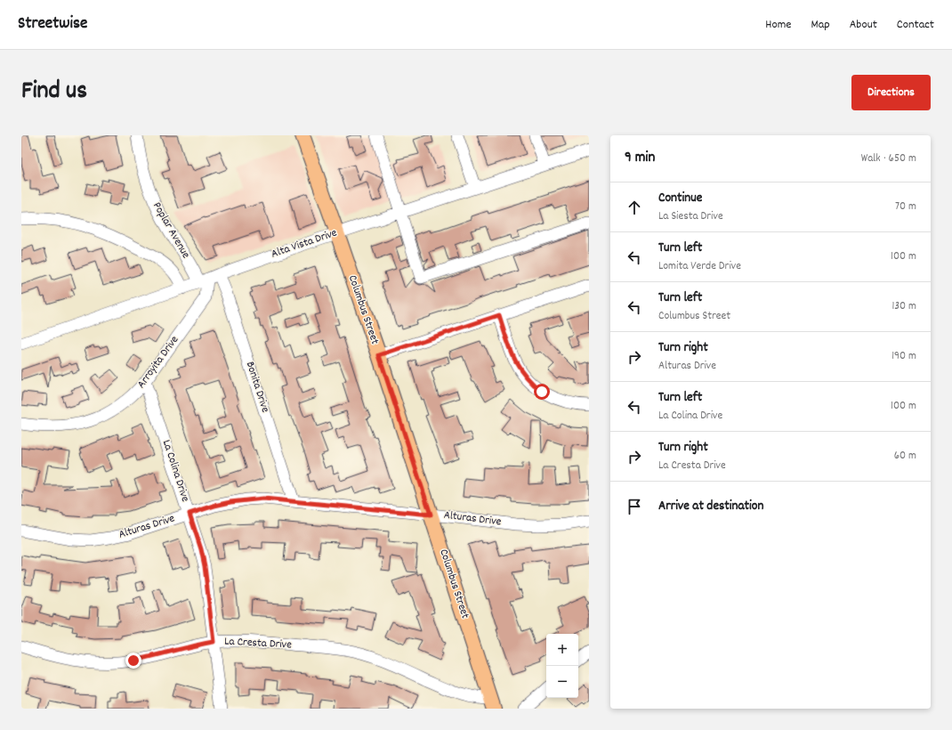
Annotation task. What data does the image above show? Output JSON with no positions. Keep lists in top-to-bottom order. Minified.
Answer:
{"streets":{"main road":["Columbus Street"],"street":["Poplar Avenue","Alta Vista Drive","Arroyita Drive","Bonita Drive","La Colina Drive","Alturas Drive","La Cresta Drive"]},"crossings":[["Poplar Avenue","Alta Vista Drive"],["Poplar Avenue","Arroyita Drive"],["Alta Vista Drive","Columbus Street"],["Alta Vista Drive","Arroyita Drive"],["Alta Vista Drive","Bonita Drive"],["Columbus Street","Alturas Drive"],["Columbus Street","La Cresta Drive"],["Arroyita Drive","La Colina Drive"],["Bonita Drive","Alturas Drive"],["La Colina Drive","Alturas Drive"],["La Colina Drive","La Cresta Drive"]],"page":{"header":"Streetwise","nav":["Home","Map","About","Contact"],"title":"Find us","buttons":"Directions","heading":["9 min","Walk · 650 m"],"list":[["Continue","La Siesta Drive","70 m"],["Turn left","Lomita Verde Drive","100 m"],["Turn left","Columbus Street","130 m"],["Turn right","Alturas Drive","190 m"],["Turn left","La Colina Drive","100 m"],["Turn right","La Cresta Drive","60 m"],"Arrive at destination"],"map_buttons":["+","−"]}}
